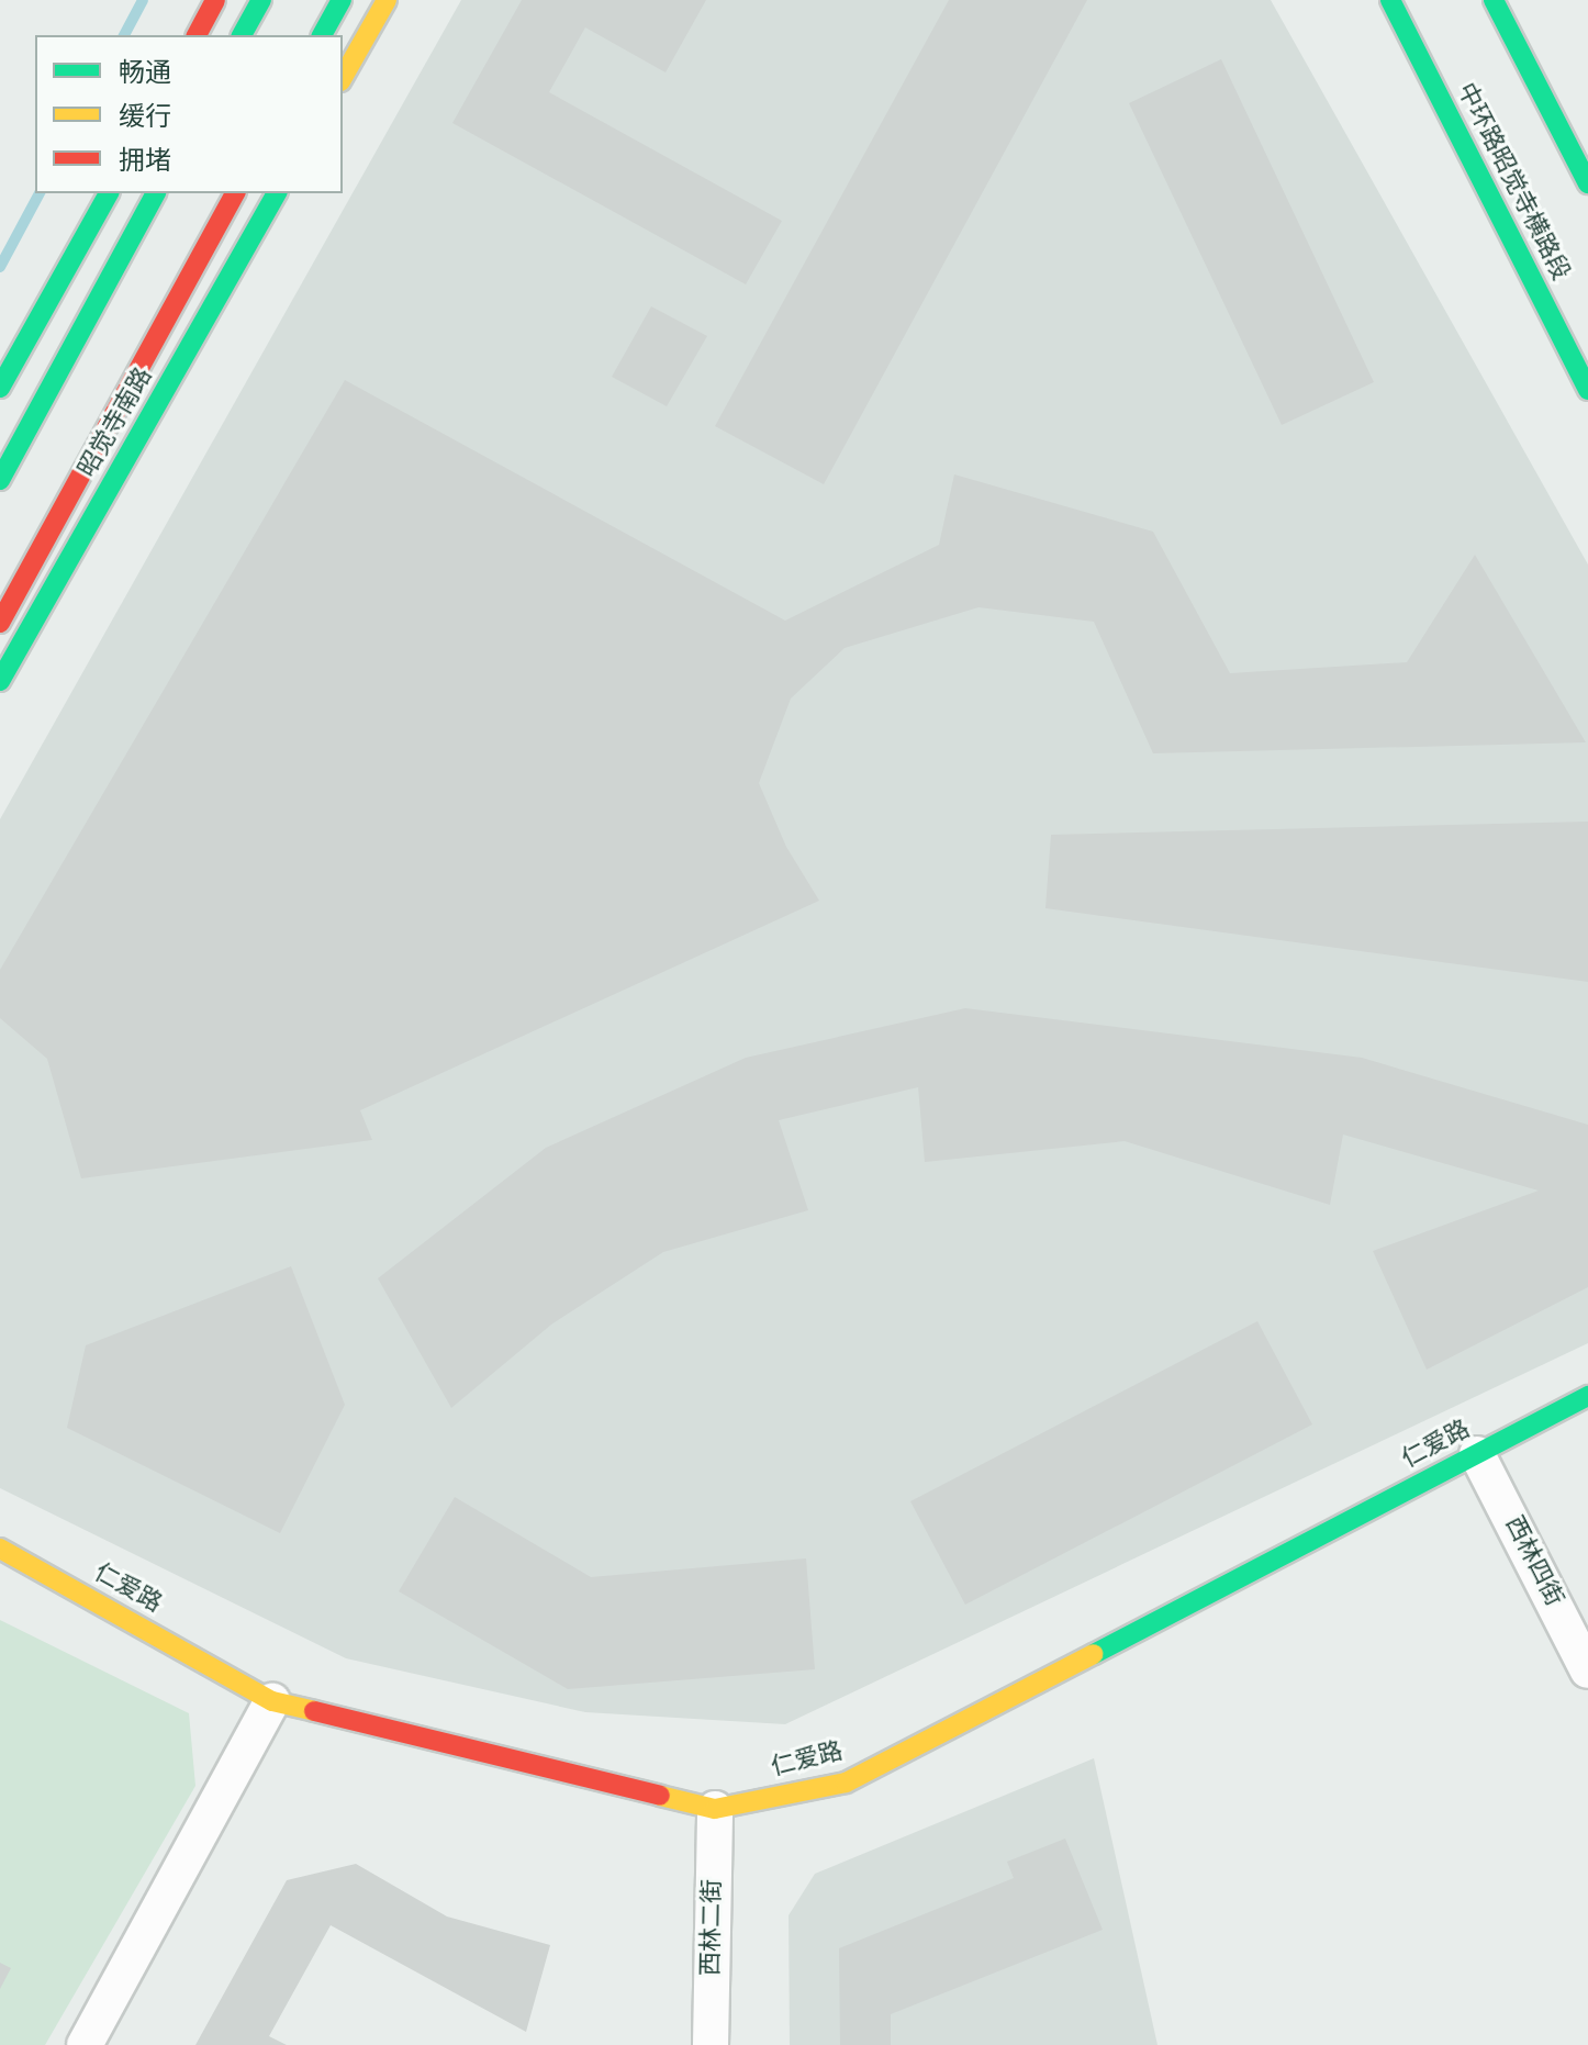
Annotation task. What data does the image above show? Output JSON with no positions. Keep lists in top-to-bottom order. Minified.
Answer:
{"streets":{"street":["中环路昭觉寺横路段","昭觉寺南路","仁爱路","西林四街","西林二街"]},"crossings":[["仁爱路","西林四街"],["仁爱路","西林二街"]],"legend":["畅通","缓行","拥堵"]}
